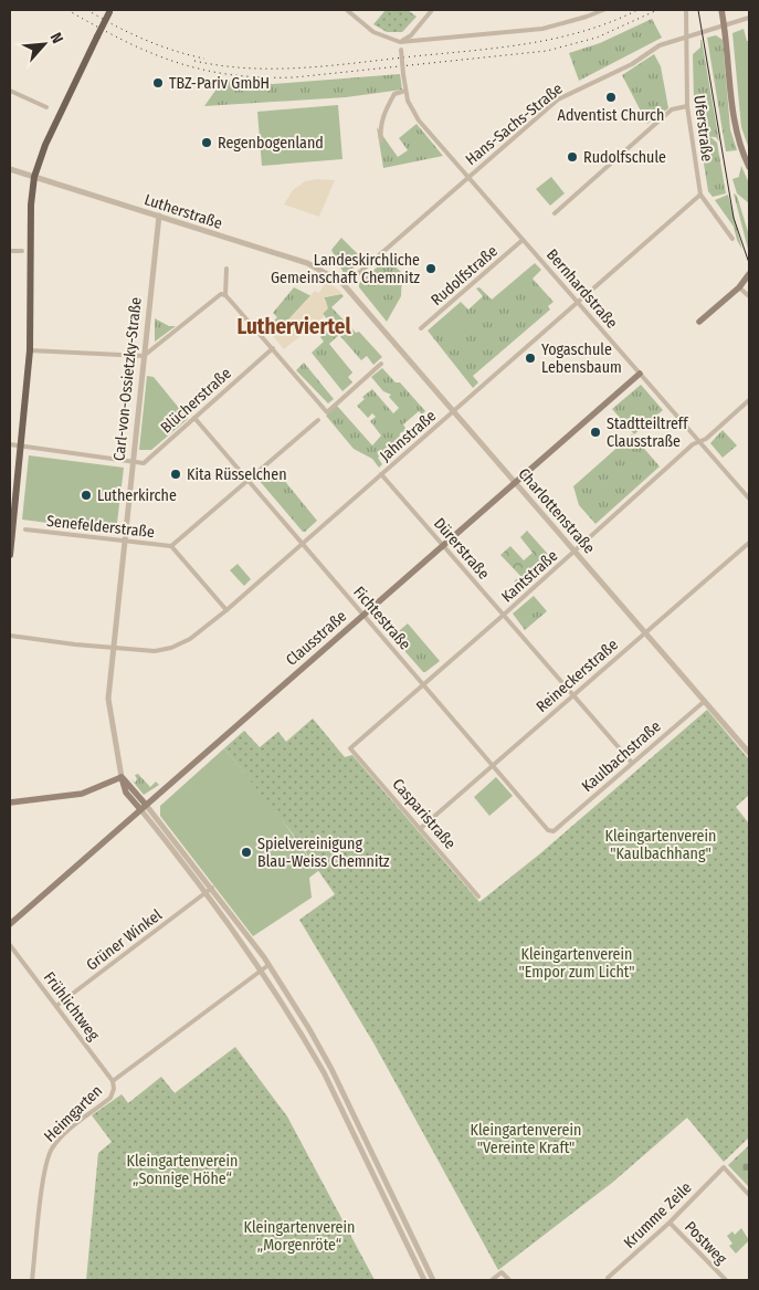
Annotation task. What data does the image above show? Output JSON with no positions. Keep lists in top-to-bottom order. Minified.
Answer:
{"streets":{"main road":["Carl-von-Ossietzky-Straße","Clausstraße"],"street":["Hans-Sachs-Straße","Uferstraße","Lutherstraße","Rudolfstraße","Bernhardstraße","Blücherstraße","Jahnstraße","Charlottenstraße","Senefelderstraße","Dürerstraße","Kantstraße","Fichtestraße","Reineckerstraße","Kaulbachstraße","Casparistraße","Grüner Winkel","Frühlichtweg","Heimgarten","Krumme Zeile","Postweg"]},"crossings":[["Hans-Sachs-Straße","Uferstraße"],["Hans-Sachs-Straße","Lutherstraße"],["Hans-Sachs-Straße","Bernhardstraße"],["Hans-Sachs-Straße","Charlottenstraße"],["Uferstraße","Jahnstraße"],["Lutherstraße","Carl-von-Ossietzky-Straße"],["Lutherstraße","Charlottenstraße"],["Rudolfstraße","Bernhardstraße"],["Bernhardstraße","Jahnstraße"],["Bernhardstraße","Kantstraße"],["Bernhardstraße","Clausstraße"],["Carl-von-Ossietzky-Straße","Blücherstraße"],["Carl-von-Ossietzky-Straße","Jahnstraße"],["Carl-von-Ossietzky-Straße","Senefelderstraße"],["Carl-von-Ossietzky-Straße","Clausstraße"],["Carl-von-Ossietzky-Straße","Grüner Winkel"],["Carl-von-Ossietzky-Straße","Heimgarten"],["Blücherstraße","Fichtestraße"],["Jahnstraße","Charlottenstraße"],["Jahnstraße","Dürerstraße"],["Jahnstraße","Fichtestraße"],["Charlottenstraße","Kantstraße"],["Charlottenstraße","Clausstraße"],["Charlottenstraße","Reineckerstraße"],["Charlottenstraße","Kaulbachstraße"],["Senefelderstraße","Fichtestraße"],["Dürerstraße","Kantstraße"],["Dürerstraße","Clausstraße"],["Dürerstraße","Reineckerstraße"],["Dürerstraße","Kaulbachstraße"],["Kantstraße","Fichtestraße"],["Kantstraße","Casparistraße"],["Fichtestraße","Clausstraße"],["Fichtestraße","Reineckerstraße"],["Fichtestraße","Kaulbachstraße"],["Reineckerstraße","Casparistraße"],["Grüner Winkel","Frühlichtweg"],["Frühlichtweg","Heimgarten"],["Krumme Zeile","Postweg"]],"districts":["Lutherviertel"],"parks":["Kleingartenverein \"Kaulbachhang\"","Kleingartenverein \"Empor zum Licht\"","Kleingartenverein \"Vereinte Kraft\"","Kleingartenverein „Sonnige Höhe“","Kleingartenverein „Morgenröte“"],"places":["TBZ-Pariv GmbH","Adventist Church","Regenbogenland","Rudolfschule","Landeskirchliche Gemeinschaft Chemnitz","Yogaschule Lebensbaum","Stadtteiltreff Clausstraße","Kita Rüsselchen","Lutherkirche","Spielvereinigung Blau-Weiss Chemnitz"],"north":"top right"}
